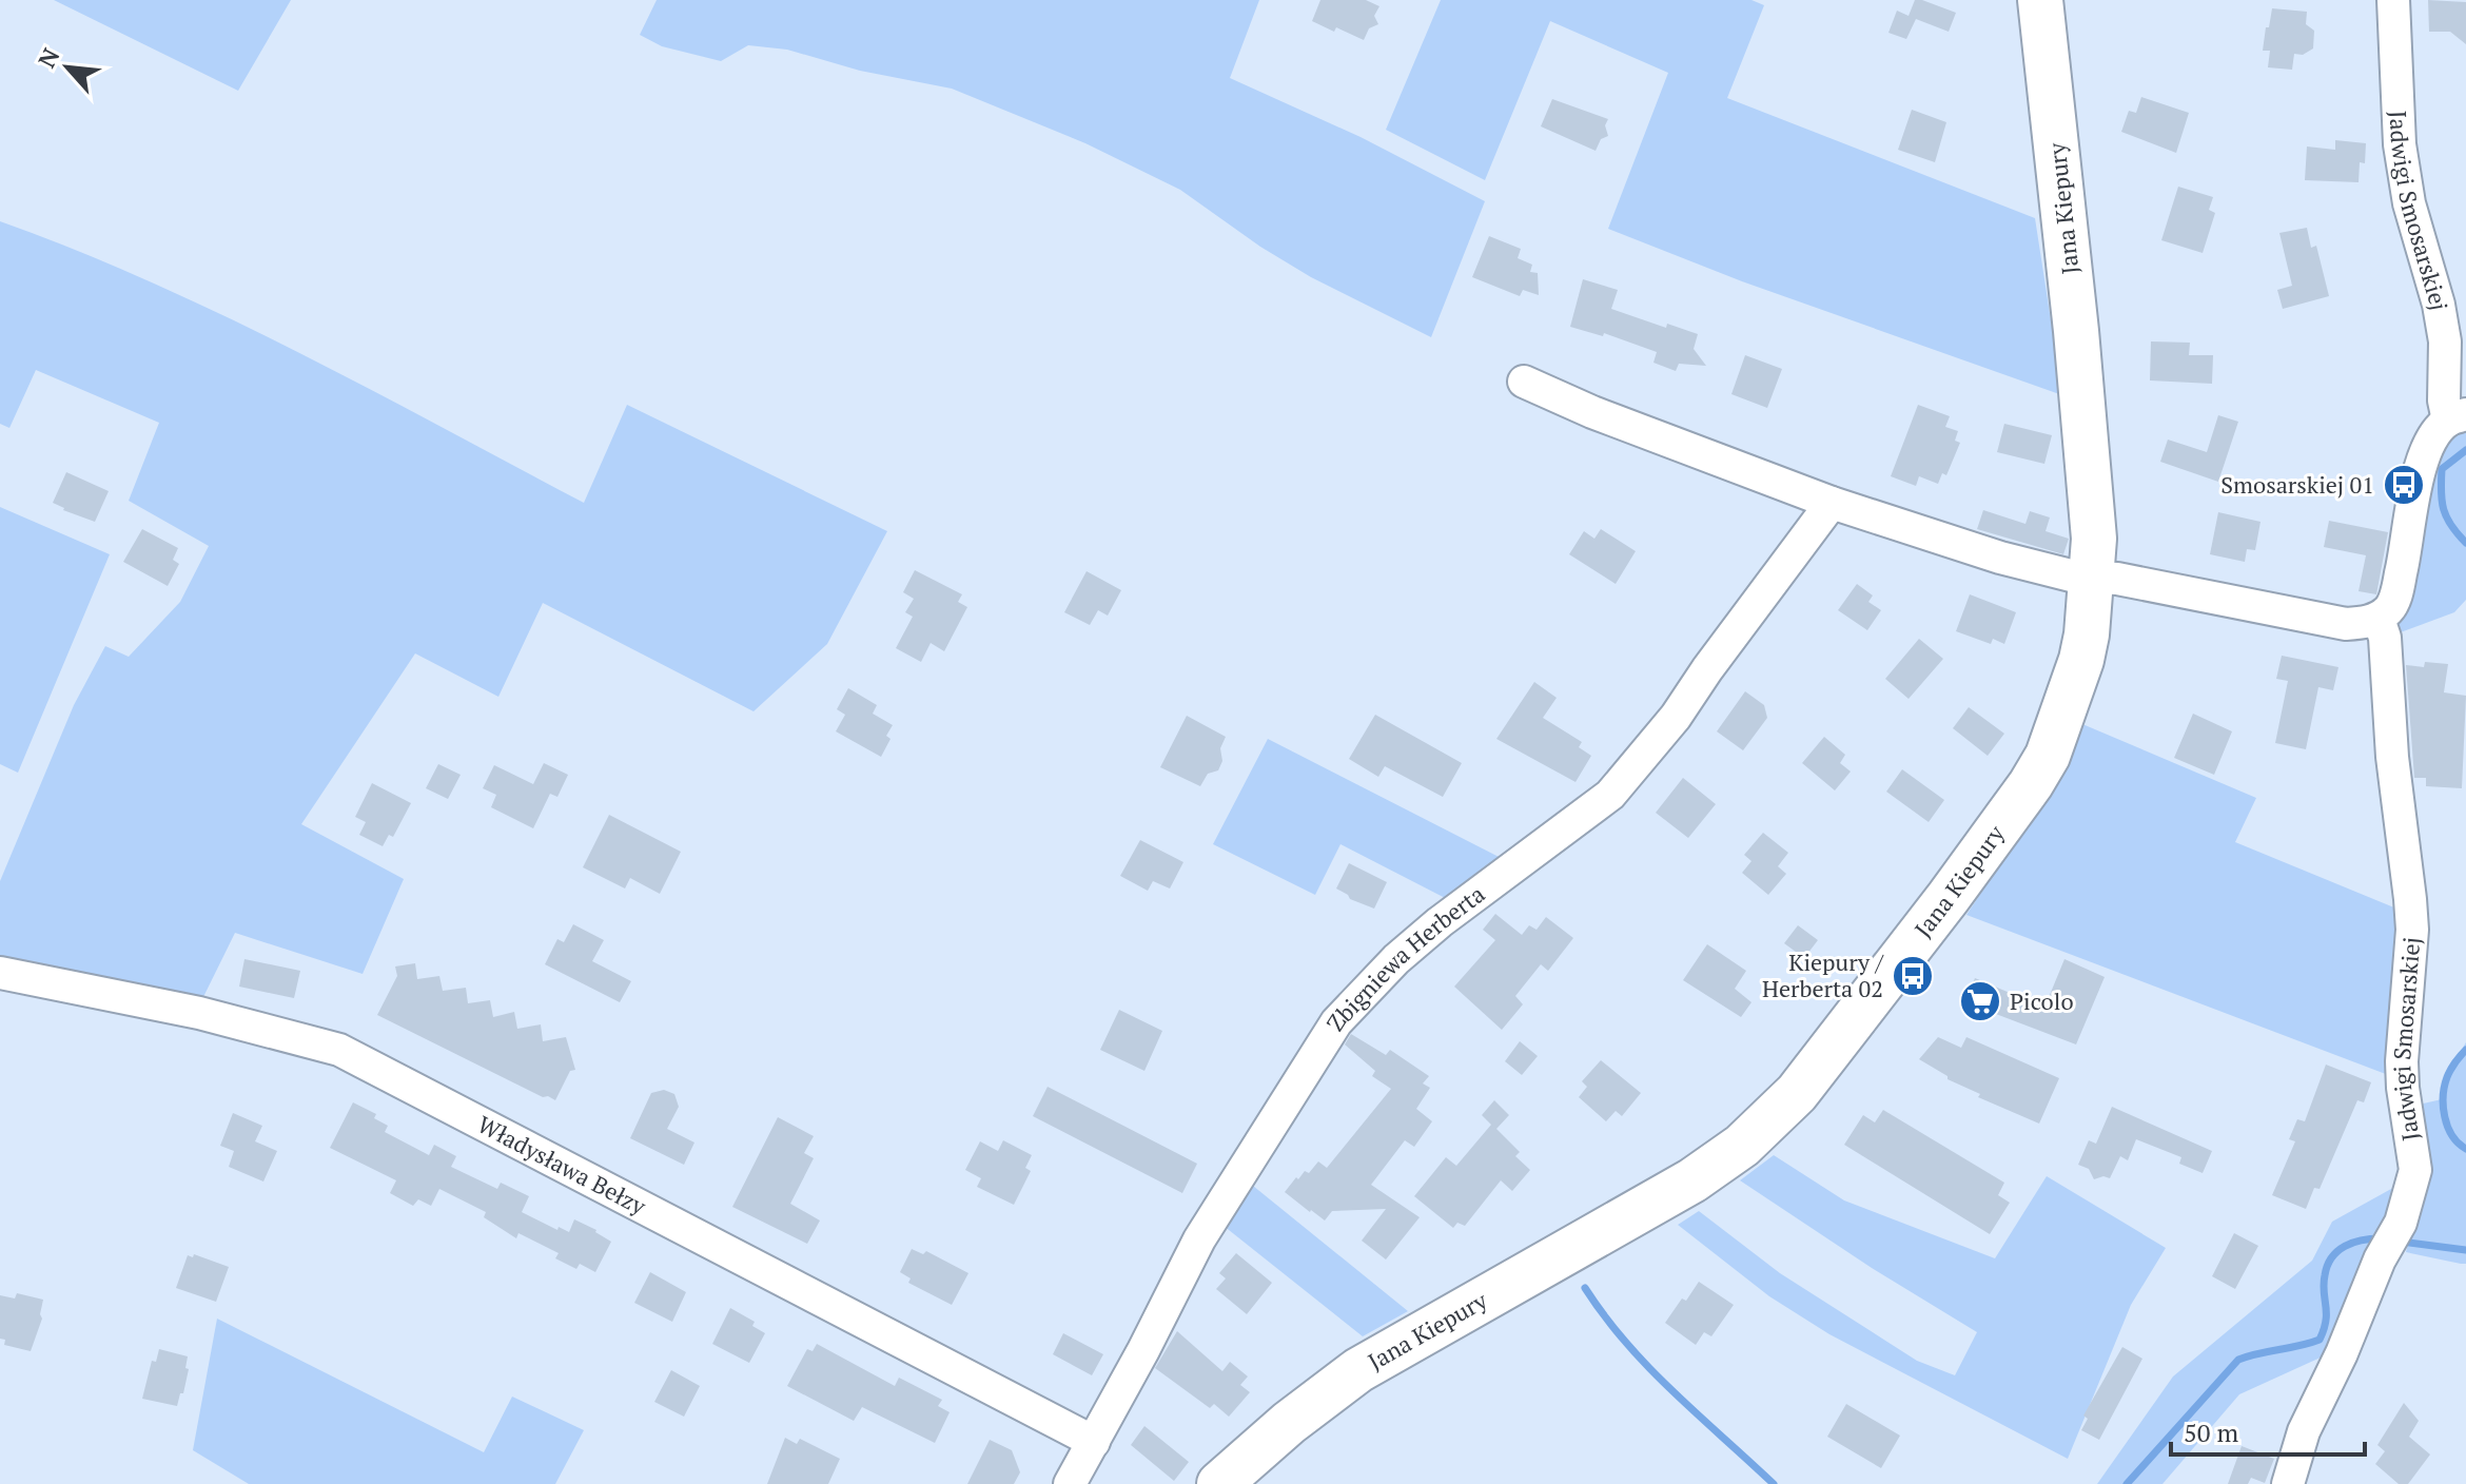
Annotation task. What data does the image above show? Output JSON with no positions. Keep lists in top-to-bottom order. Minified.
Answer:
{"streets":{"street":["Jana Kiepury","Jadwigi Smosarskiej","Zbigniewa Herberta","Władysława Bełzy"]},"crossings":[["Zbigniewa Herberta","Władysława Bełzy"]],"places":{"bus stop":["Smosarskiej 01","Kiepury / Herberta 02"],"supermarket":["Picolo"]},"scale_bar":"50 m","north":"top left"}
